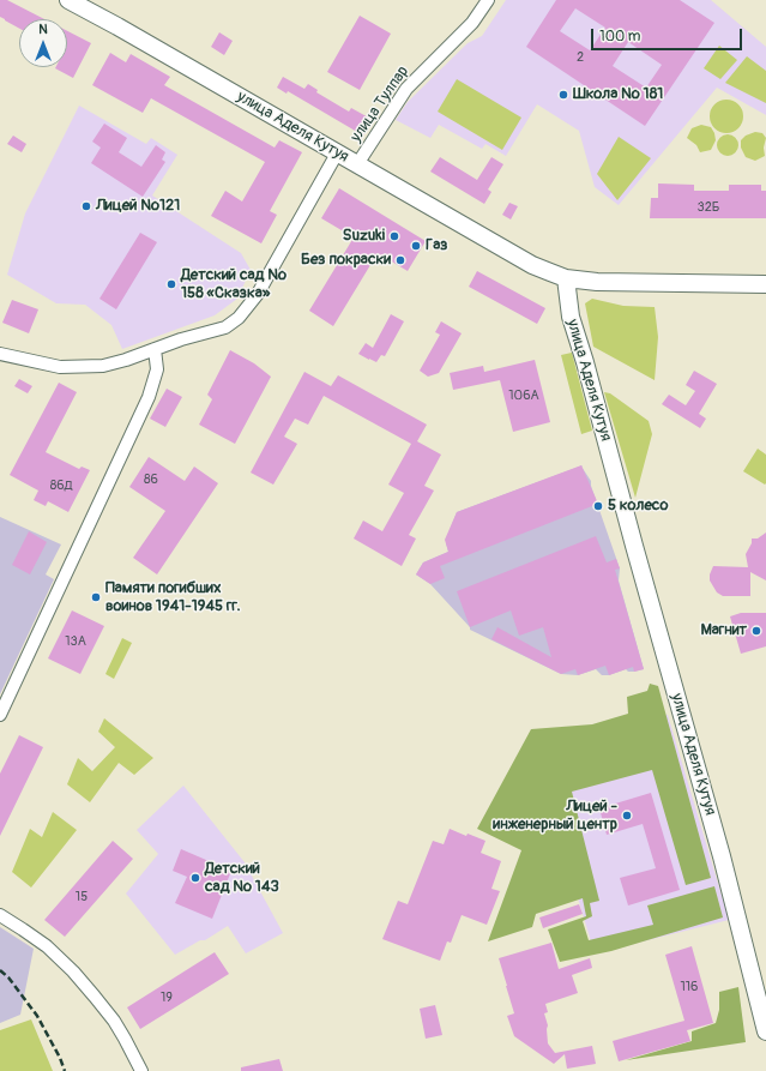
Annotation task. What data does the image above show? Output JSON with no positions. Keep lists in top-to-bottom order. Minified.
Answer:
{"streets":{"street":["улица Тулпар","улица Аделя Кутуя"]},"crossings":[["улица Тулпар","улица Аделя Кутуя"]],"places":["Школа № 181","Лицей №121","Suzuki","Газ","Без покраски","Детский сад № 158 «Сказка»","5 колесо","Памяти погибших воинов 1941-1945 гг.","Магнит","Лицей - инженерный центр","Детский сад № 143"],"house_numbers":["2","32Б","106А","86","86Д","13А","15","116","19"],"scale_bar":"100 m","north":"top"}
